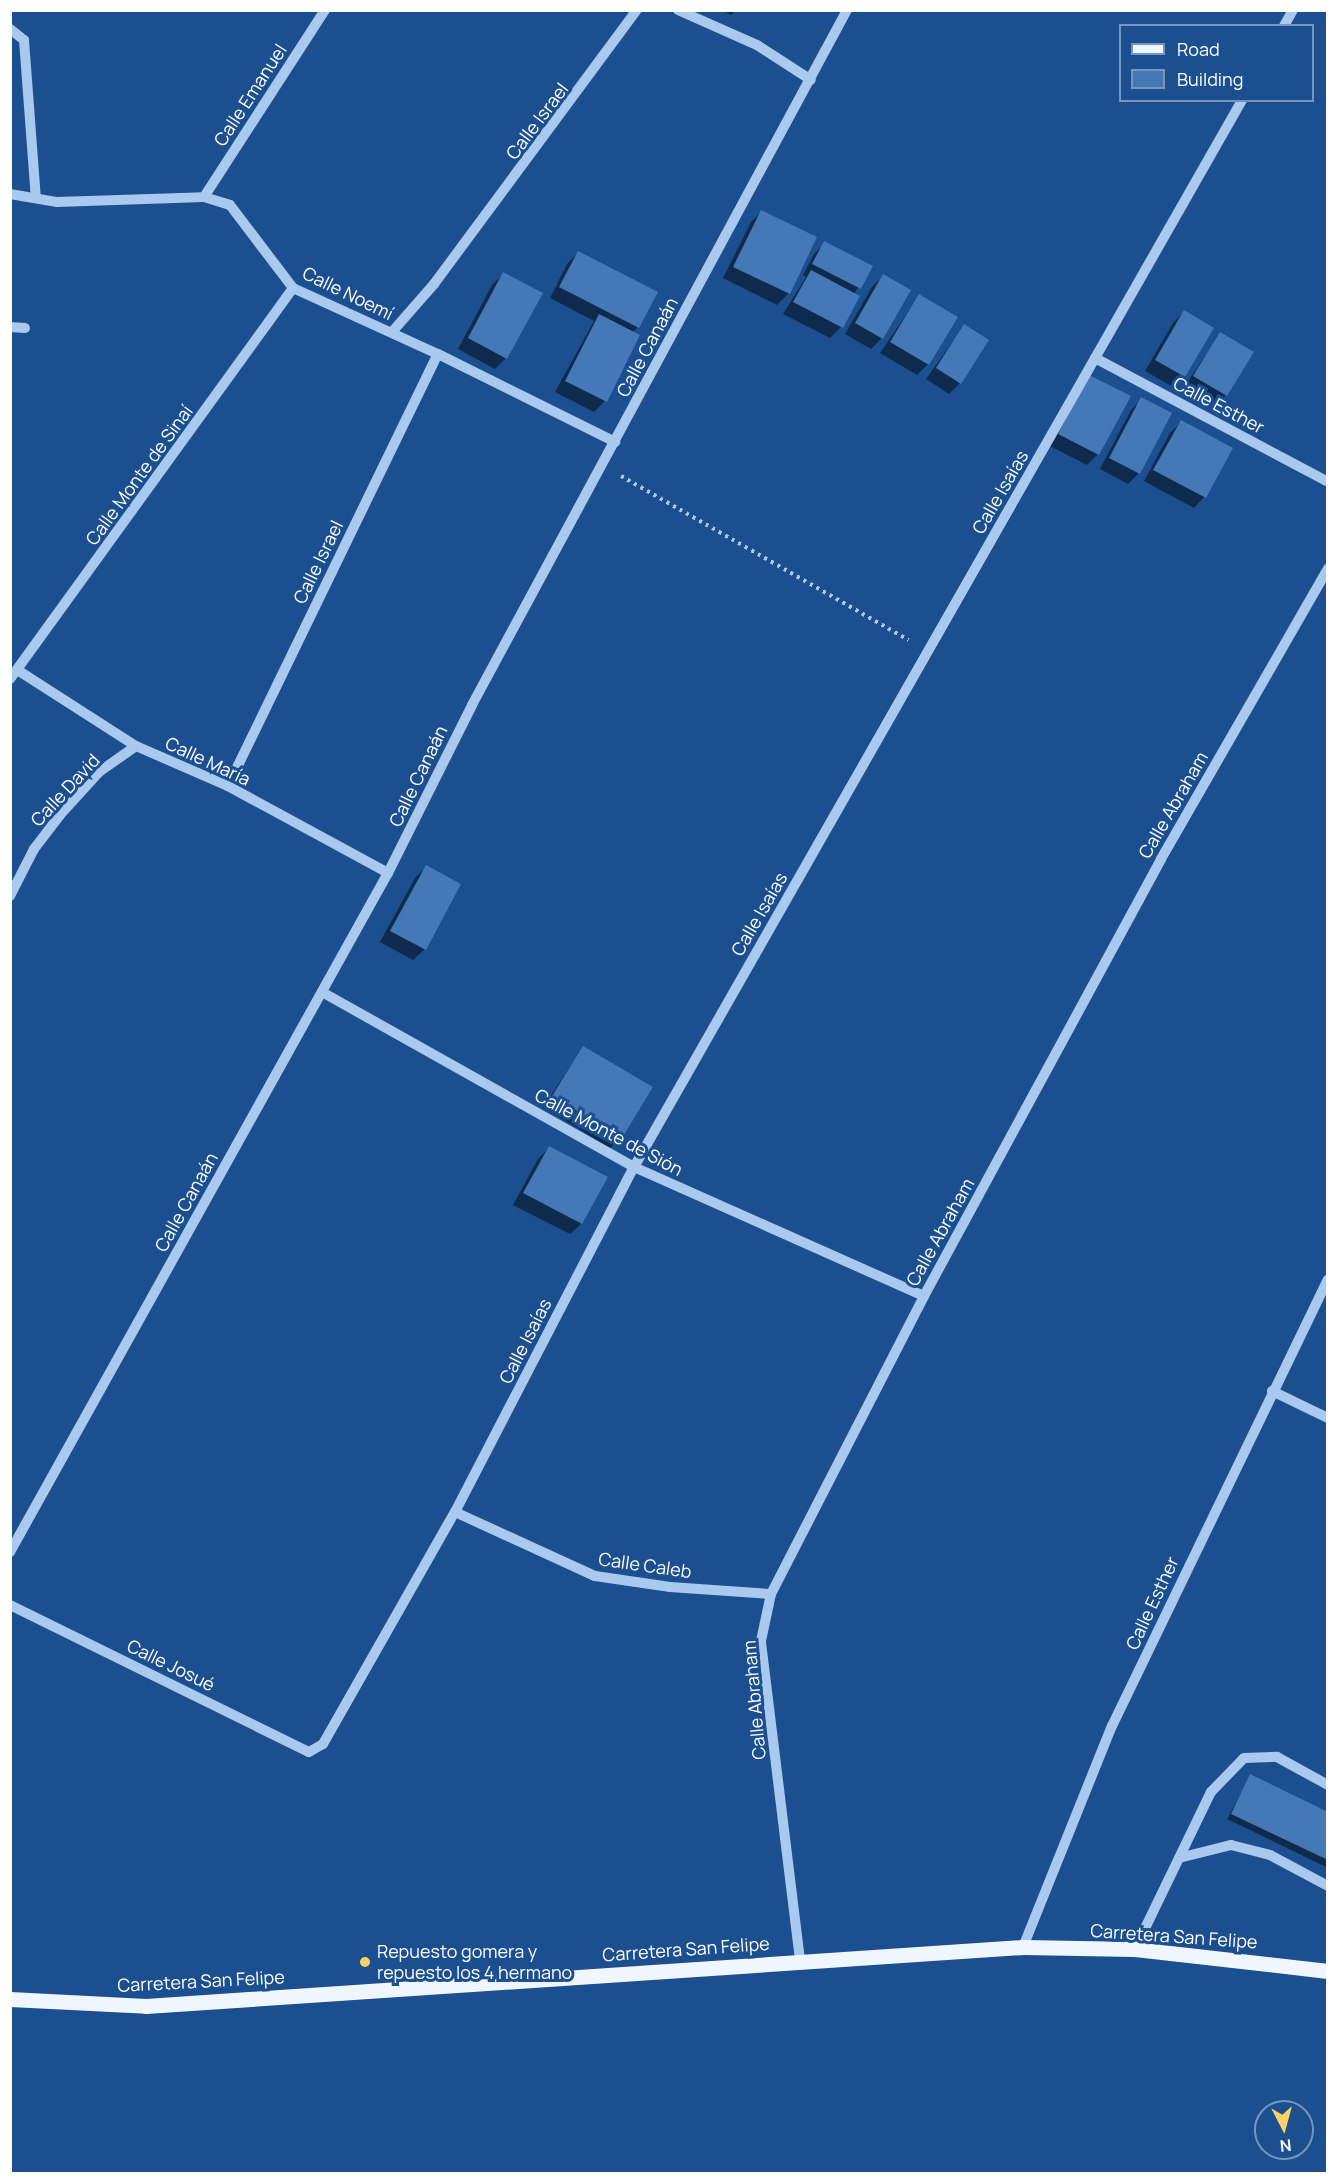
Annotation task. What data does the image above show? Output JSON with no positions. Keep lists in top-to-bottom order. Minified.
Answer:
{"streets":{"main road":["Carretera San Felipe"],"street":["Calle Emanuel","Calle Israel","Calle Noemí","Calle Canaán","Calle Esther","Calle Monte de Sinaí","Calle Isaías","Calle María","Calle David","Calle Abraham","Calle Monte de Sión","Calle Caleb","Calle Josué"]},"crossings":[["Calle Emanuel","Calle Noemí"],["Calle Israel","Calle Noemí"],["Calle Israel","Calle María"],["Calle Noemí","Calle Canaán"],["Calle Noemí","Calle Monte de Sinaí"],["Calle Canaán","Calle María"],["Calle Canaán","Calle Monte de Sión"],["Calle Esther","Calle Isaías"],["Calle Esther","Carretera San Felipe"],["Calle Monte de Sinaí","Calle María"],["Calle Isaías","Calle Monte de Sión"],["Calle Isaías","Calle Caleb"],["Calle Isaías","Calle Josué"],["Calle María","Calle David"],["Calle Abraham","Calle Monte de Sión"],["Calle Abraham","Calle Caleb"],["Calle Abraham","Carretera San Felipe"]],"places":["Repuesto gomera y repuesto los 4 hermano"],"legend":["Road","Building"],"north":"bottom"}
